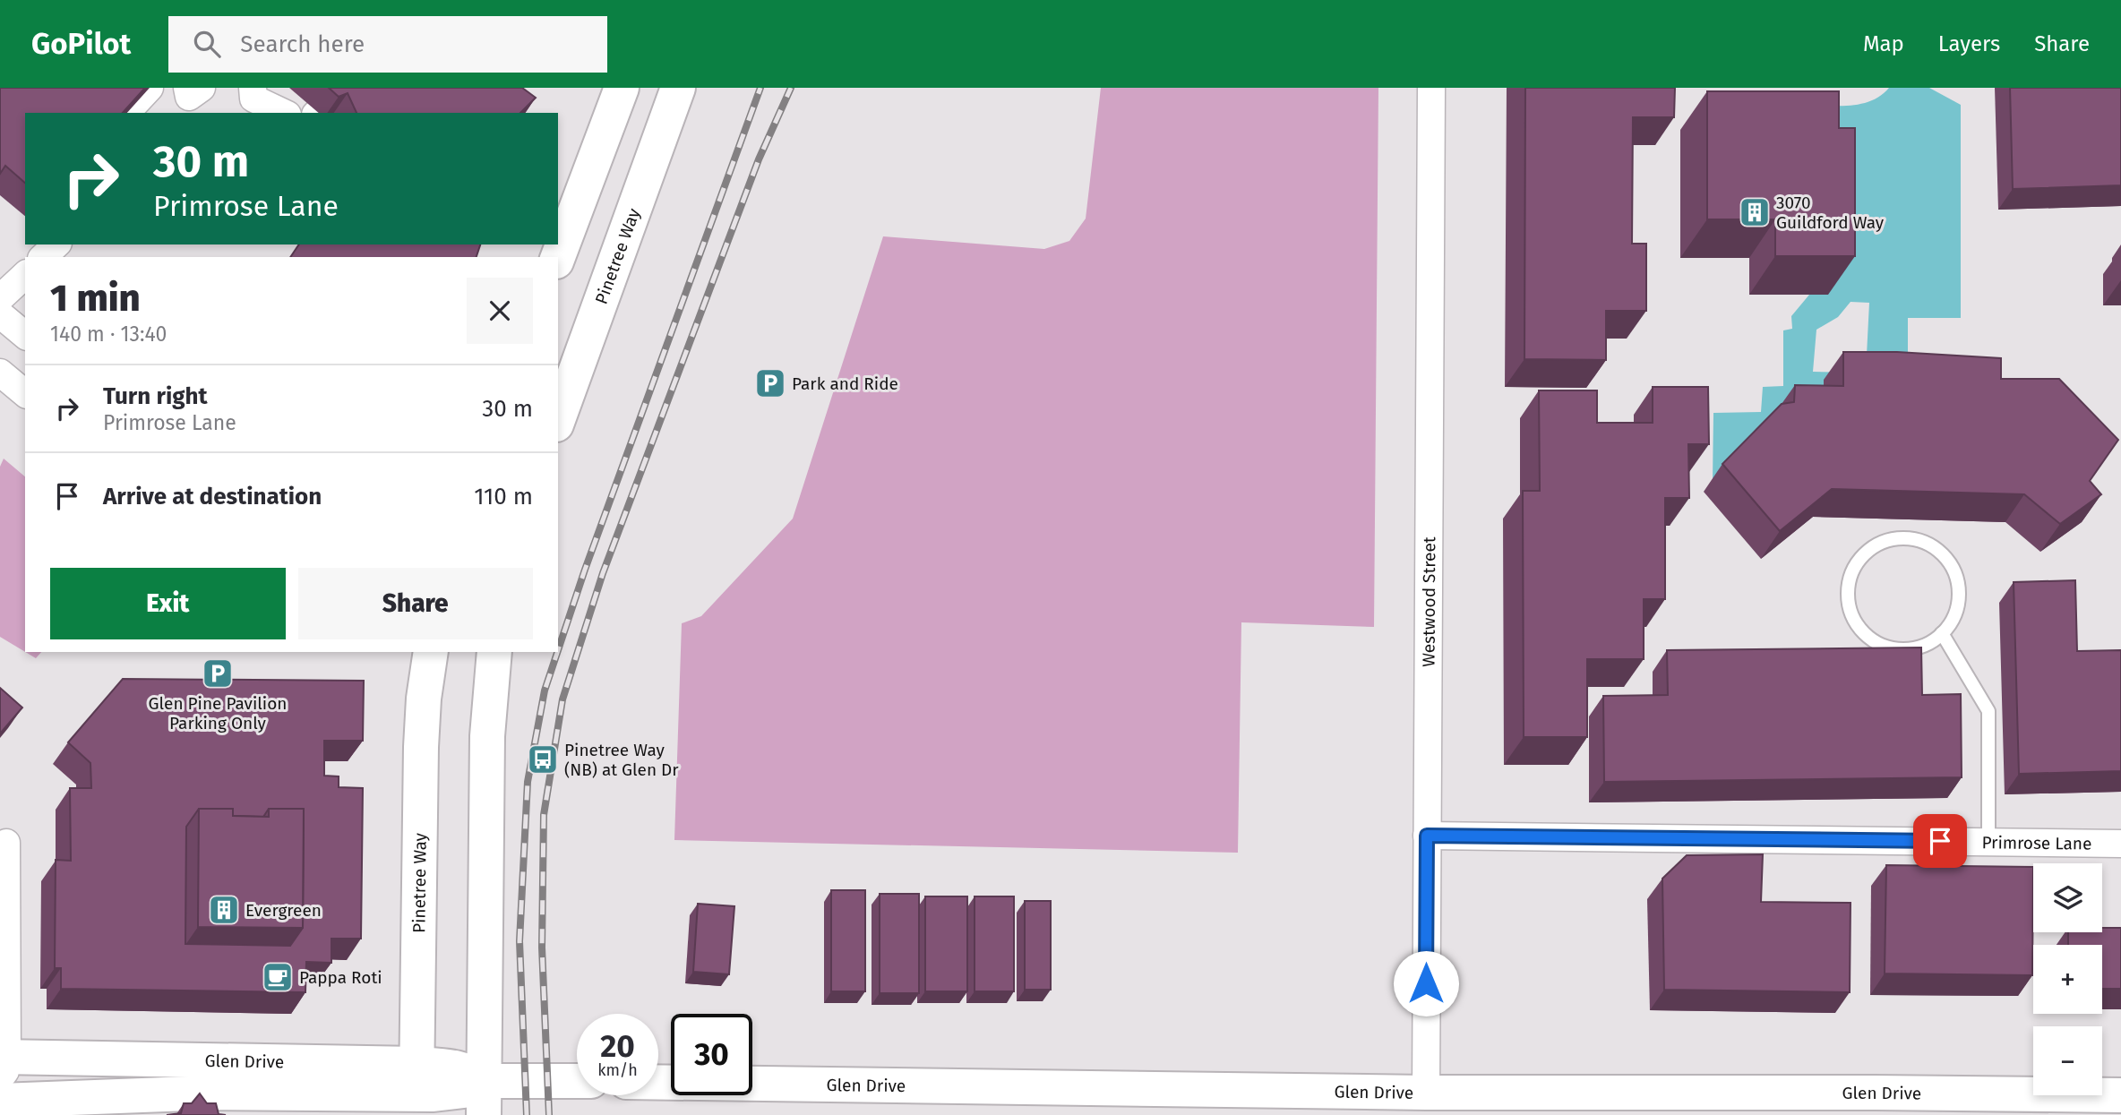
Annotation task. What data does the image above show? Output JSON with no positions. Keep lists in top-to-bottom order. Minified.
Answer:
{"streets":{"street":["Pinetree Way","Westwood Street","Primrose Lane","Glen Drive"]},"crossings":[["Pinetree Way","Glen Drive"],["Westwood Street","Primrose Lane"],["Westwood Street","Glen Drive"]],"places":{"building":["3070 Guildford Way","Evergreen"],"parking":["Park and Ride","Glen Pine Pavilion Parking Only"],"bus stop":["Pinetree Way (NB) at Glen Dr"],"cafe":["Pappa Roti"]},"page":{"header":"GoPilot","search":"Search here","nav":["Map","Layers","Share"],"turn":["30 m","Primrose Lane"],"heading":["1 min","140 m · 13:40"],"list":[{"name":"Turn right","note":"Primrose Lane","value":"30 m"},{"name":"Arrive at destination","value":"110 m"}],"buttons":["Exit","Share"],"map_buttons":["+","−"],"speed":"20 km/h","limit":"30"}}
